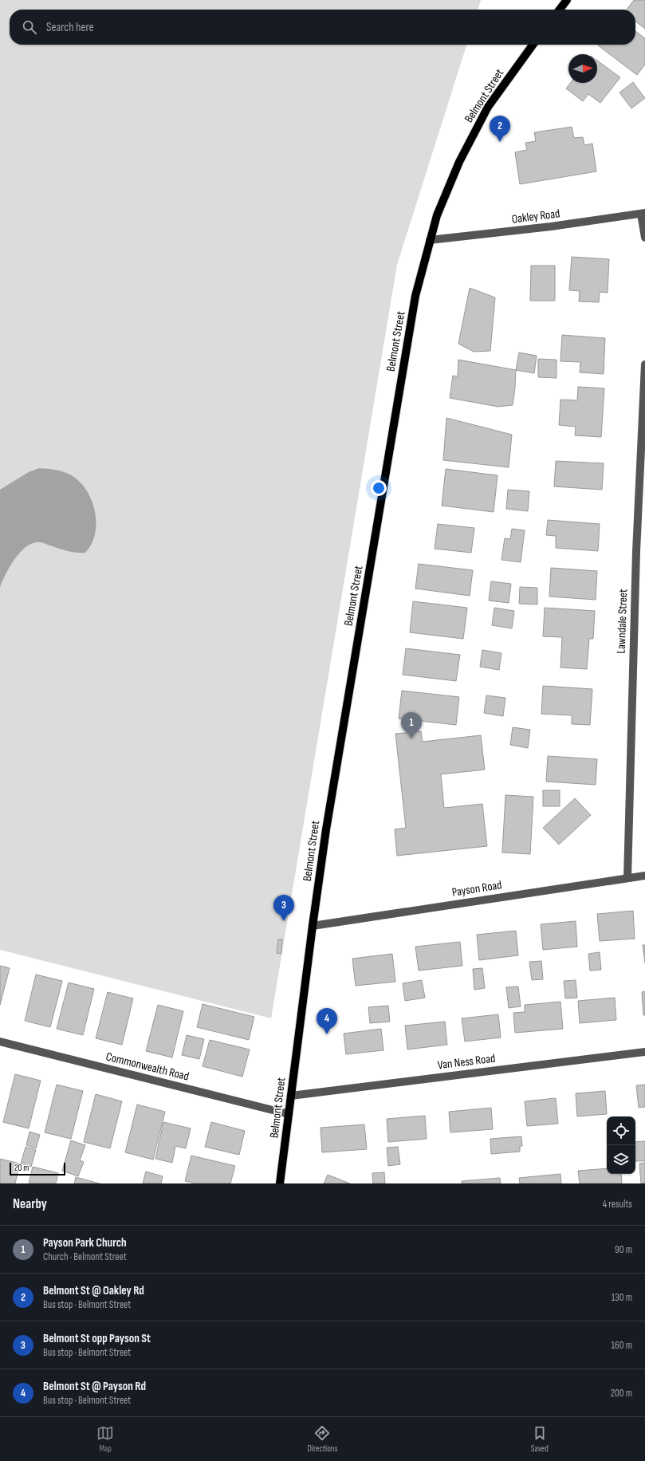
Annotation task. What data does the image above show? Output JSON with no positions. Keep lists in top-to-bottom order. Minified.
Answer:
{"streets":{"main road":["Belmont Street"],"street":["Oakley Road","Lawndale Street","Payson Road","Van Ness Road","Commonwealth Road"]},"crossings":[["Belmont Street","Oakley Road"],["Belmont Street","Payson Road"],["Belmont Street","Van Ness Road"],["Belmont Street","Commonwealth Road"],["Lawndale Street","Payson Road"]],"scale_bar":"20 m","north":"right","page":{"search":"Search here","pins":["2","1","3","4"],"scale":"20 m","heading":["Nearby","4 results"],"list":[{"mark":"1","name":"Payson Park Church","note":"Church · Belmont Street","value":"90 m"},{"mark":"2","name":"Belmont St @ Oakley Rd","note":"Bus stop · Belmont Street","value":"130 m"},{"mark":"3","name":"Belmont St opp Payson St","note":"Bus stop · Belmont Street","value":"160 m"},{"mark":"4","name":"Belmont St @ Payson Rd","note":"Bus stop · Belmont Street","value":"200 m"}],"nav":["Map","Directions","Saved"]}}
